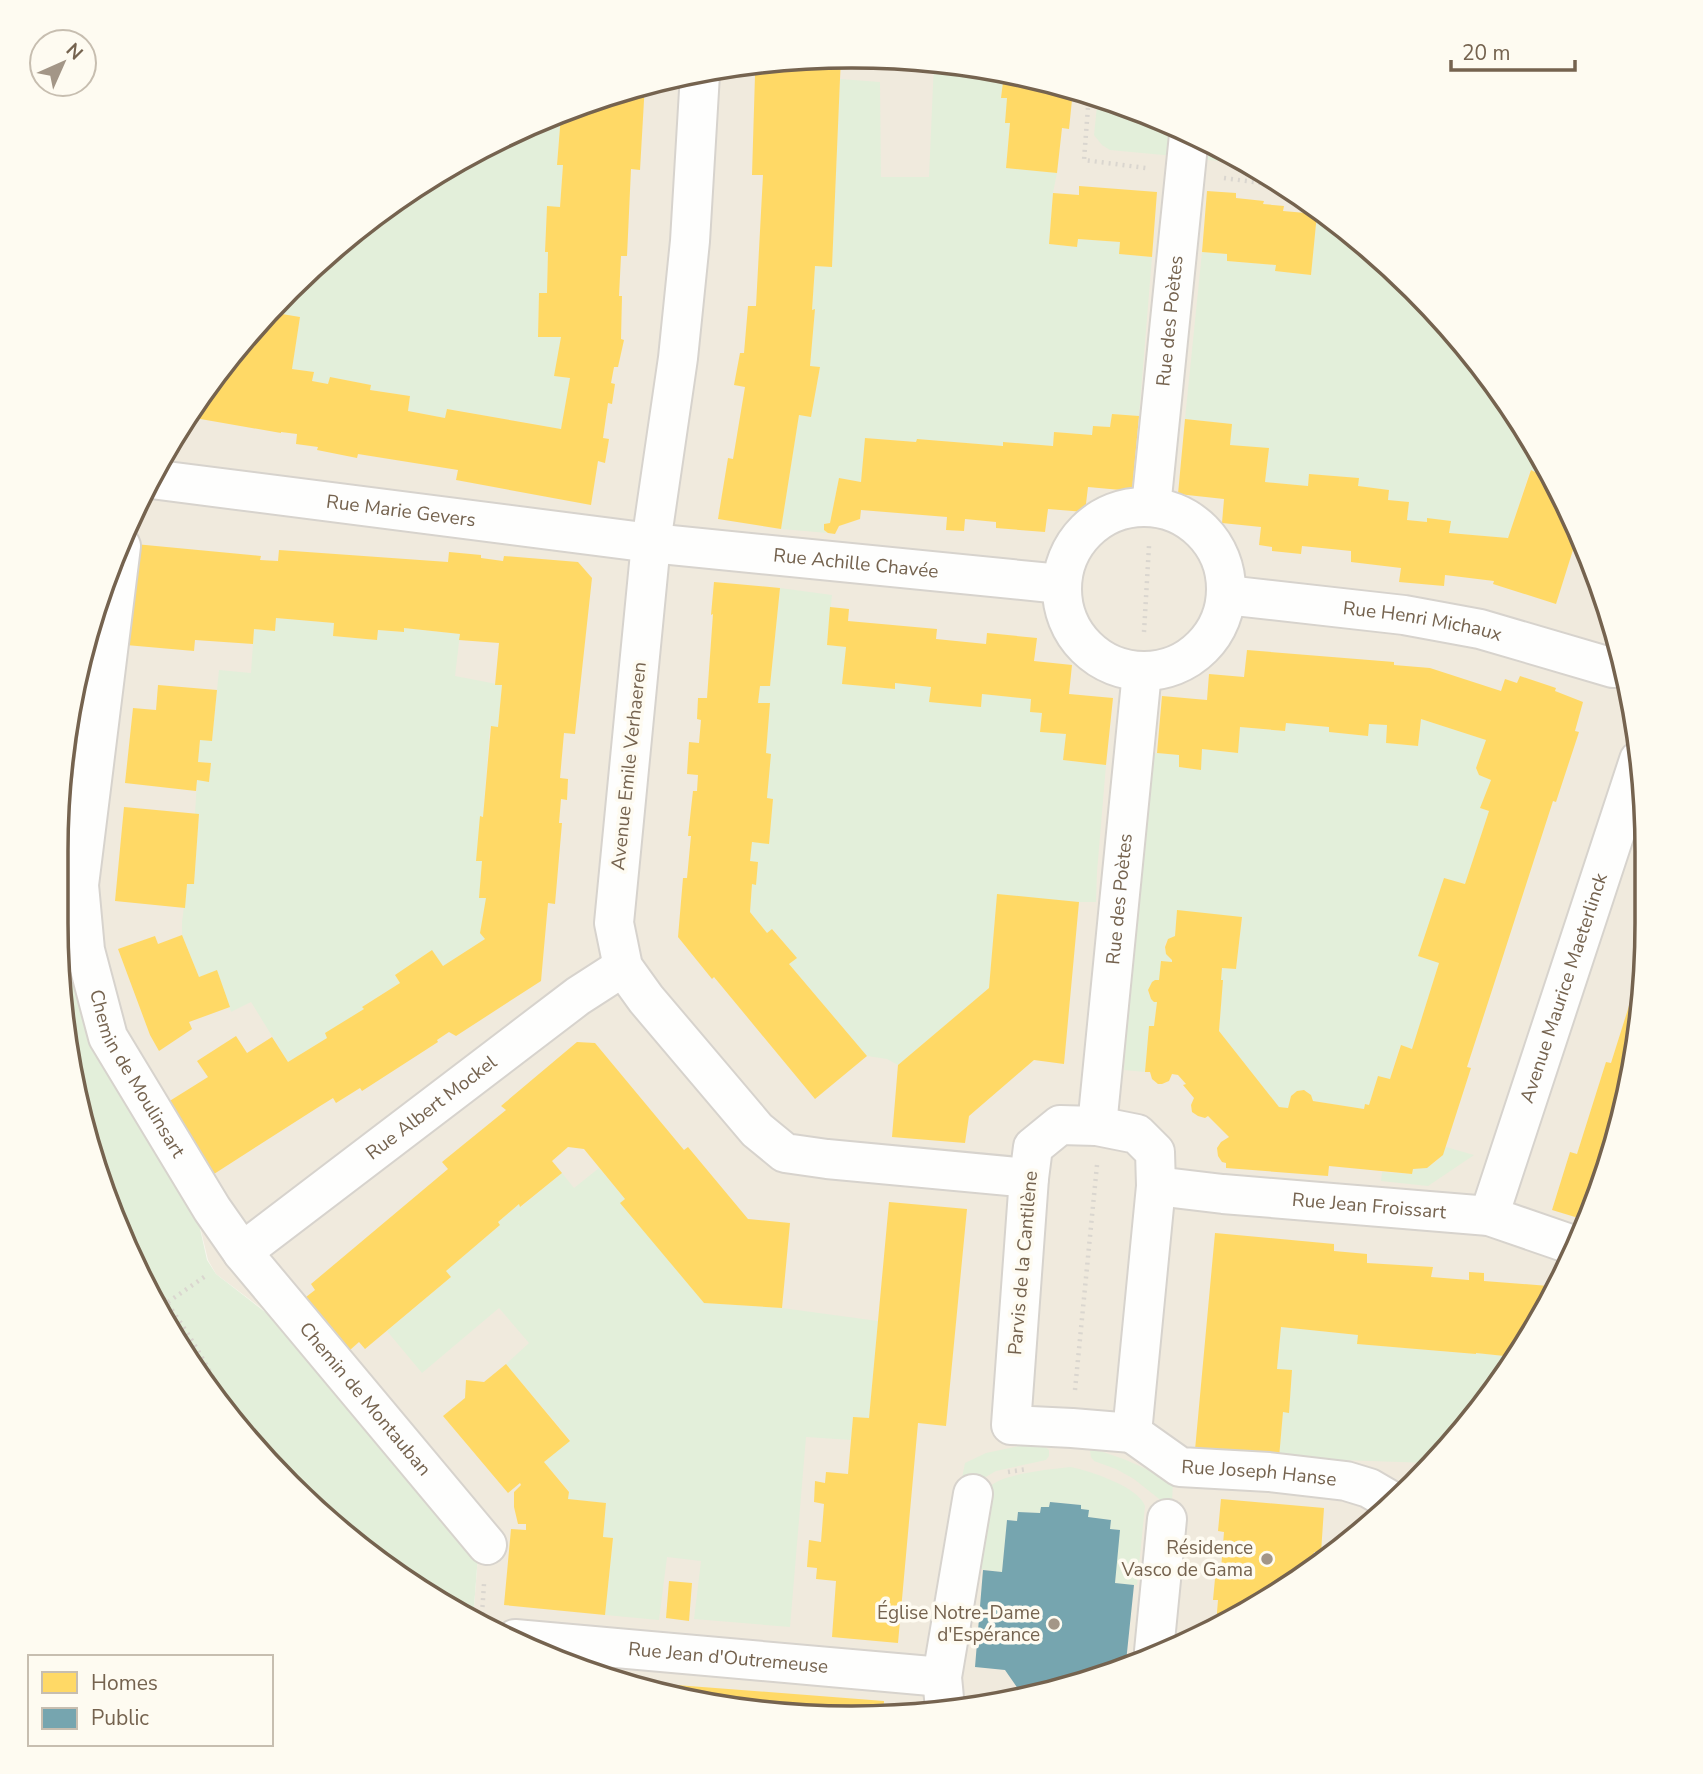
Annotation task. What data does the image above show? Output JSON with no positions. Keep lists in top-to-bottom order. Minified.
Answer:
{"streets":{"street":["Rue des Poètes","Rue Marie Gevers","Rue Achille Chavée","Rue Henri Michaux","Avenue Emile Verhaeren","Avenue Maurice Maeterlinck","Chemin de Moulinsart","Rue Albert Mockel","Rue Jean Froissart","Parvis de la Cantilène","Chemin de Montauban","Rue Joseph Hanse","Rue Jean d'Outremeuse"]},"crossings":[["Rue des Poètes","Parvis de la Cantilène"],["Rue Marie Gevers","Rue Achille Chavée"],["Rue Marie Gevers","Avenue Emile Verhaeren"],["Rue Achille Chavée","Avenue Emile Verhaeren"],["Avenue Emile Verhaeren","Rue Albert Mockel"],["Avenue Emile Verhaeren","Parvis de la Cantilène"],["Avenue Maurice Maeterlinck","Rue Jean Froissart"],["Chemin de Moulinsart","Rue Albert Mockel"],["Chemin de Moulinsart","Chemin de Montauban"],["Rue Albert Mockel","Chemin de Montauban"],["Rue Jean Froissart","Parvis de la Cantilène"],["Parvis de la Cantilène","Rue Joseph Hanse"]],"places":["Résidence Vasco de Gama","Église Notre-Dame d'Espérance"],"legend":["Homes","Public"],"scale_bar":"20 m","north":"top right"}
